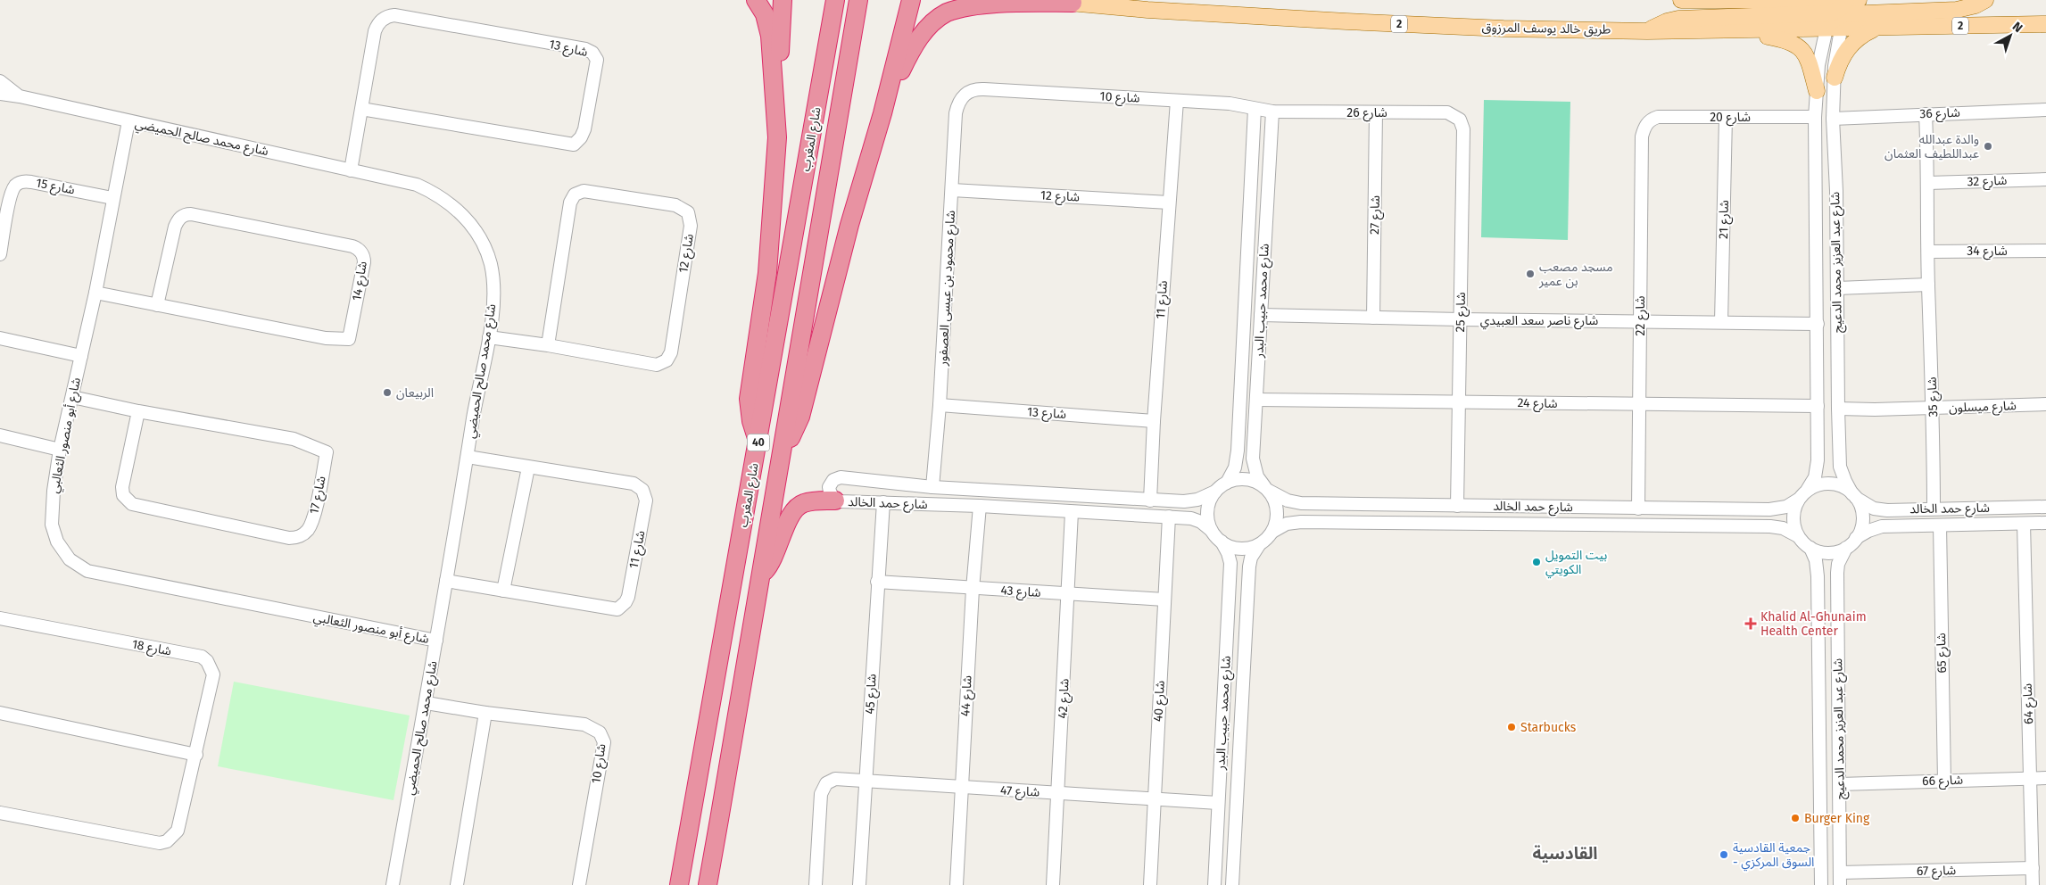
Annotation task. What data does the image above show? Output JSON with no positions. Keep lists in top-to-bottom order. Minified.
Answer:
{"streets":{"highway":["شارع المغرب","40"],"main road":["2","طريق خالد يوسف المرزوق"],"street":["شارع 13","شارع 10","شارع 26","شارع 36","شارع 20","شارع محمد صالح الحميضي","شارع 32","شارع 15","شارع 12","شارع 27","شارع 21","شارع 34","شارع عبد العزيز محمد الدعيج","شارع 14","شارع محمود بن عيسى العصفور","شارع 11","شارع محمد حبيب البدر","شارع 25","شارع 22","شارع ناصر سعد العبيدي","شارع 35","شارع 24","شارع ميسلون","شارع أبو منصور الثعالبي","شارع 17","شارع حمد الخالد","شارع 43","شارع 18","شارع 65","شارع 45","شارع 44","شارع 42","شارع 40","شارع 64","شارع 66","شارع 47","شارع 67"]},"crossings":[["طريق خالد يوسف المرزوق","شارع عبد العزيز محمد الدعيج"],["شارع 13","شارع محمد صالح الحميضي"],["شارع 13","شارع محمود بن عيسى العصفور"],["شارع 13","شارع 11"],["شارع 10","شارع 26"],["شارع 10","شارع محمد صالح الحميضي"],["شارع 10","شارع محمود بن عيسى العصفور"],["شارع 10","شارع 11"],["شارع 10","شارع محمد حبيب البدر"],["شارع 26","شارع 27"],["شارع 26","شارع محمد حبيب البدر"],["شارع 26","شارع 25"],["شارع 36","شارع عبد العزيز محمد الدعيج"],["شارع 36","شارع 35"],["شارع 20","شارع 21"],["شارع 20","شارع عبد العزيز محمد الدعيج"],["شارع 20","شارع 22"],["شارع محمد صالح الحميضي","شارع 12"],["شارع محمد صالح الحميضي","شارع 11"],["شارع محمد صالح الحميضي","شارع أبو منصور الثعالبي"],["شارع 32","شارع 35"],["شارع 15","شارع أبو منصور الثعالبي"],["شارع 12","شارع محمود بن عيسى العصفور"],["شارع 12","شارع 11"],["شارع 27","شارع ناصر سعد العبيدي"],["شارع 21","شارع ناصر سعد العبيدي"],["شارع 34","شارع 35"],["شارع عبد العزيز محمد الدعيج","شارع ناصر سعد العبيدي"],["شارع عبد العزيز محمد الدعيج","شارع 24"],["شارع عبد العزيز محمد الدعيج","شارع ميسلون"],["شارع عبد العزيز محمد الدعيج","شارع حمد الخالد"],["شارع عبد العزيز محمد الدعيج","شارع 66"],["شارع عبد العزيز محمد الدعيج","شارع 67"],["شارع 14","شارع أبو منصور الثعالبي"],["شارع محمود بن عيسى العصفور","شارع حمد الخالد"],["شارع 11","شارع حمد الخالد"],["شارع محمد حبيب البدر","شارع ناصر سعد العبيدي"],["شارع محمد حبيب البدر","شارع 24"],["شارع محمد حبيب البدر","شارع حمد الخالد"],["شارع محمد حبيب البدر","شارع 47"],["شارع 25","شارع ناصر سعد العبيدي"],["شارع 25","شارع 24"],["شارع 25","شارع حمد الخالد"],["شارع 22","شارع ناصر سعد العبيدي"],["شارع 22","شارع 24"],["شارع 22","شارع حمد الخالد"],["شارع 35","شارع ميسلون"],["شارع 35","شارع حمد الخالد"],["شارع أبو منصور الثعالبي","شارع 17"],["شارع حمد الخالد","شارع 65"],["شارع حمد الخالد","شارع 45"],["شارع حمد الخالد","شارع 44"],["شارع حمد الخالد","شارع 42"],["شارع حمد الخالد","شارع 40"],["شارع حمد الخالد","شارع 64"],["شارع 43","شارع 45"],["شارع 43","شارع 44"],["شارع 43","شارع 42"],["شارع 43","شارع 40"],["شارع 65","شارع 66"],["شارع 45","شارع 47"],["شارع 44","شارع 47"],["شارع 42","شارع 47"],["شارع 40","شارع 47"],["شارع 64","شارع 66"],["شارع 64","شارع 67"]],"districts":["القادسية"],"places":{"other":["والدة عبدالله عبداللطيف العثمان","مسجد مصعب بن عمير","الربيعان","بيت التمويل الكويتي","Starbucks","Burger King","جمعية القادسية - السوق المركزي"],"health":["Khalid Al-Ghunaim Health Center"]},"north":"top right"}
